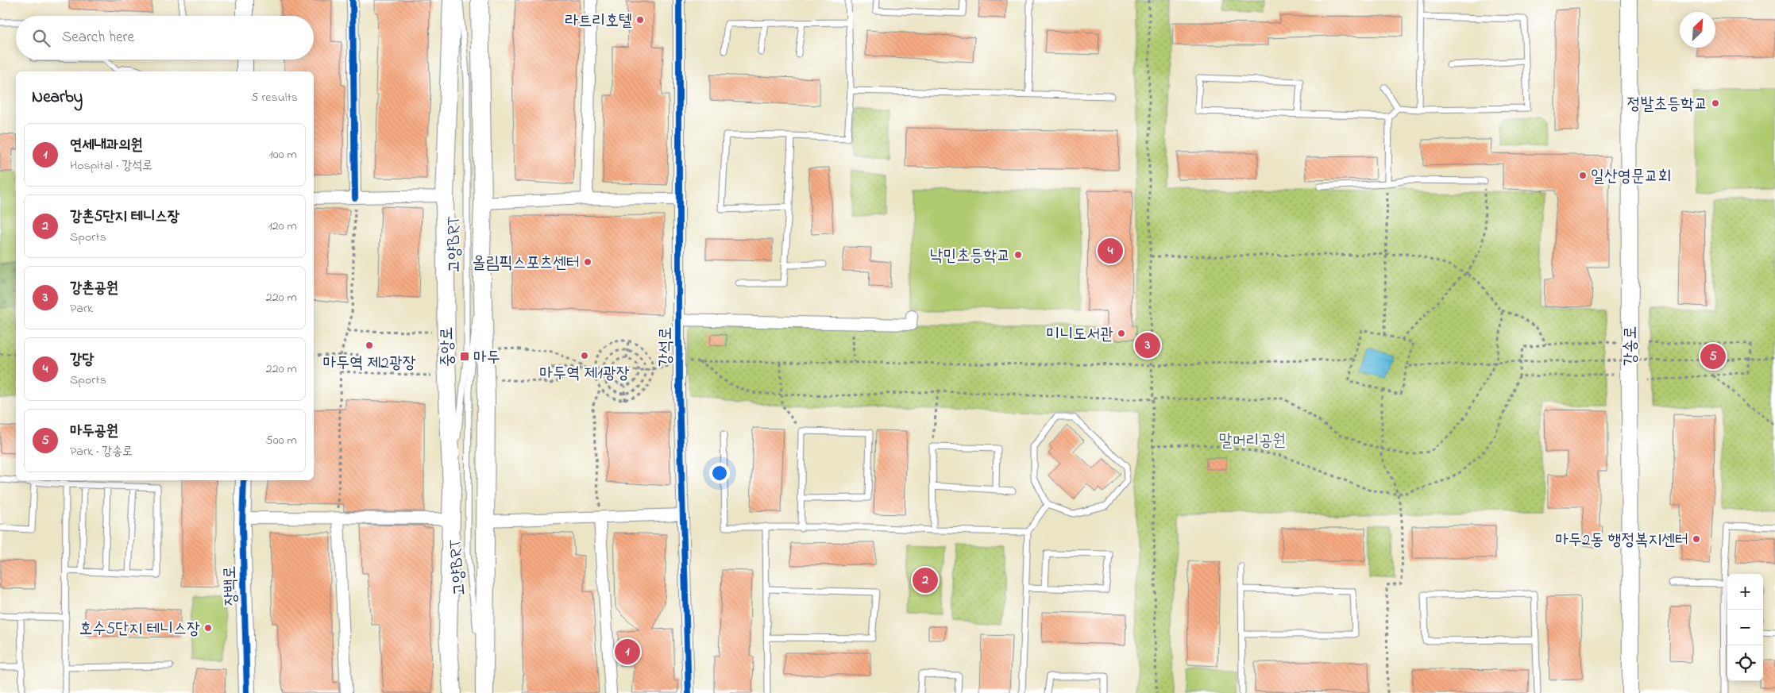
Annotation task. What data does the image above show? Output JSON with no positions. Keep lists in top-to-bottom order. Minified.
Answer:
{"streets":{"main road":["강송로","중앙로","장백로"],"street":["강석로"],"lane":["고양BRT"]},"crossings":[["고양BRT","중앙로"]],"parks":["말머리공원"],"places":{"other":["라트리호텔","정발초등학교","일산영문교회","낙민초등학교","올림픽스포츠센터","미니도서관","마두역 제2광장","마두역 제1광장","마두2동 행정복지센터","호수5단지 테니스장"],"transit":["마두"]},"north":"top right","page":{"search":"Search here","heading":["Nearby","5 results"],"list":[{"mark":"1","name":"연세내과의원","note":"Hospital · 강석로","value":"100 m"},{"mark":"2","name":"강촌5단지 테니스장","note":"Sports","value":"120 m"},{"mark":"3","name":"강촌공원","note":"Park","value":"220 m"},{"mark":"4","name":"강당","note":"Sports","value":"220 m"},{"mark":"5","name":"마두공원","note":"Park · 강송로","value":"500 m"}],"pins":["4","3","5","2","1"],"map_buttons":["+","−"]}}
